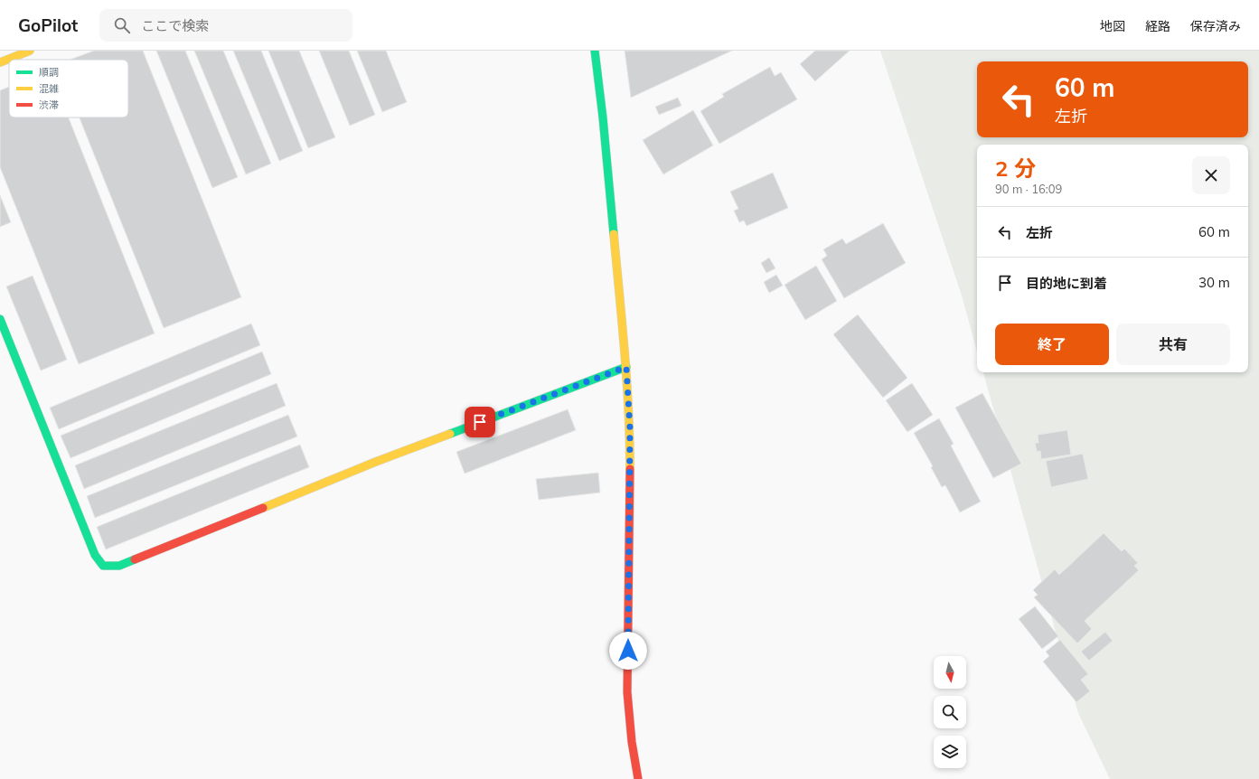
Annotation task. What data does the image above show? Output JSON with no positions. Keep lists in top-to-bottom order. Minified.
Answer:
{"legend":["順調","混雑","渋滞"],"north":"bottom","page":{"header":"GoPilot","search":"ここで検索","nav":["地図","経路","保存済み"],"turn":["60 m","左折"],"heading":["2 分","90 m · 16:09"],"list":[{"name":"左折","value":"60 m"},{"name":"目的地に到着","value":"30 m"}],"buttons":["終了","共有"]}}
